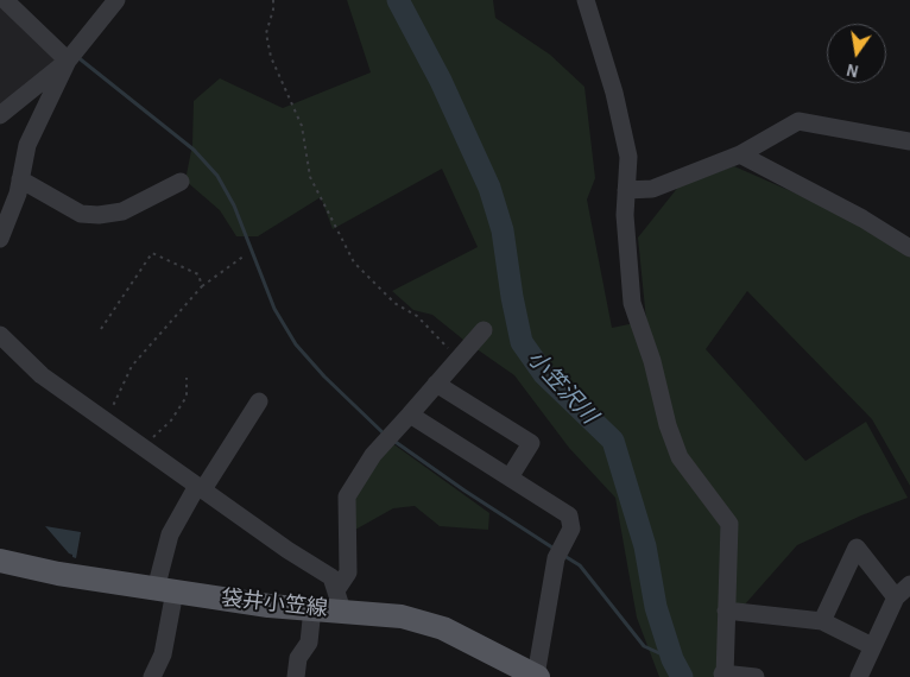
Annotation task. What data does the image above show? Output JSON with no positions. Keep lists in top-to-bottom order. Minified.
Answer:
{"streets":{"main road":["袋井小笠線"]},"water":["小笠沢川"],"north":"bottom"}
